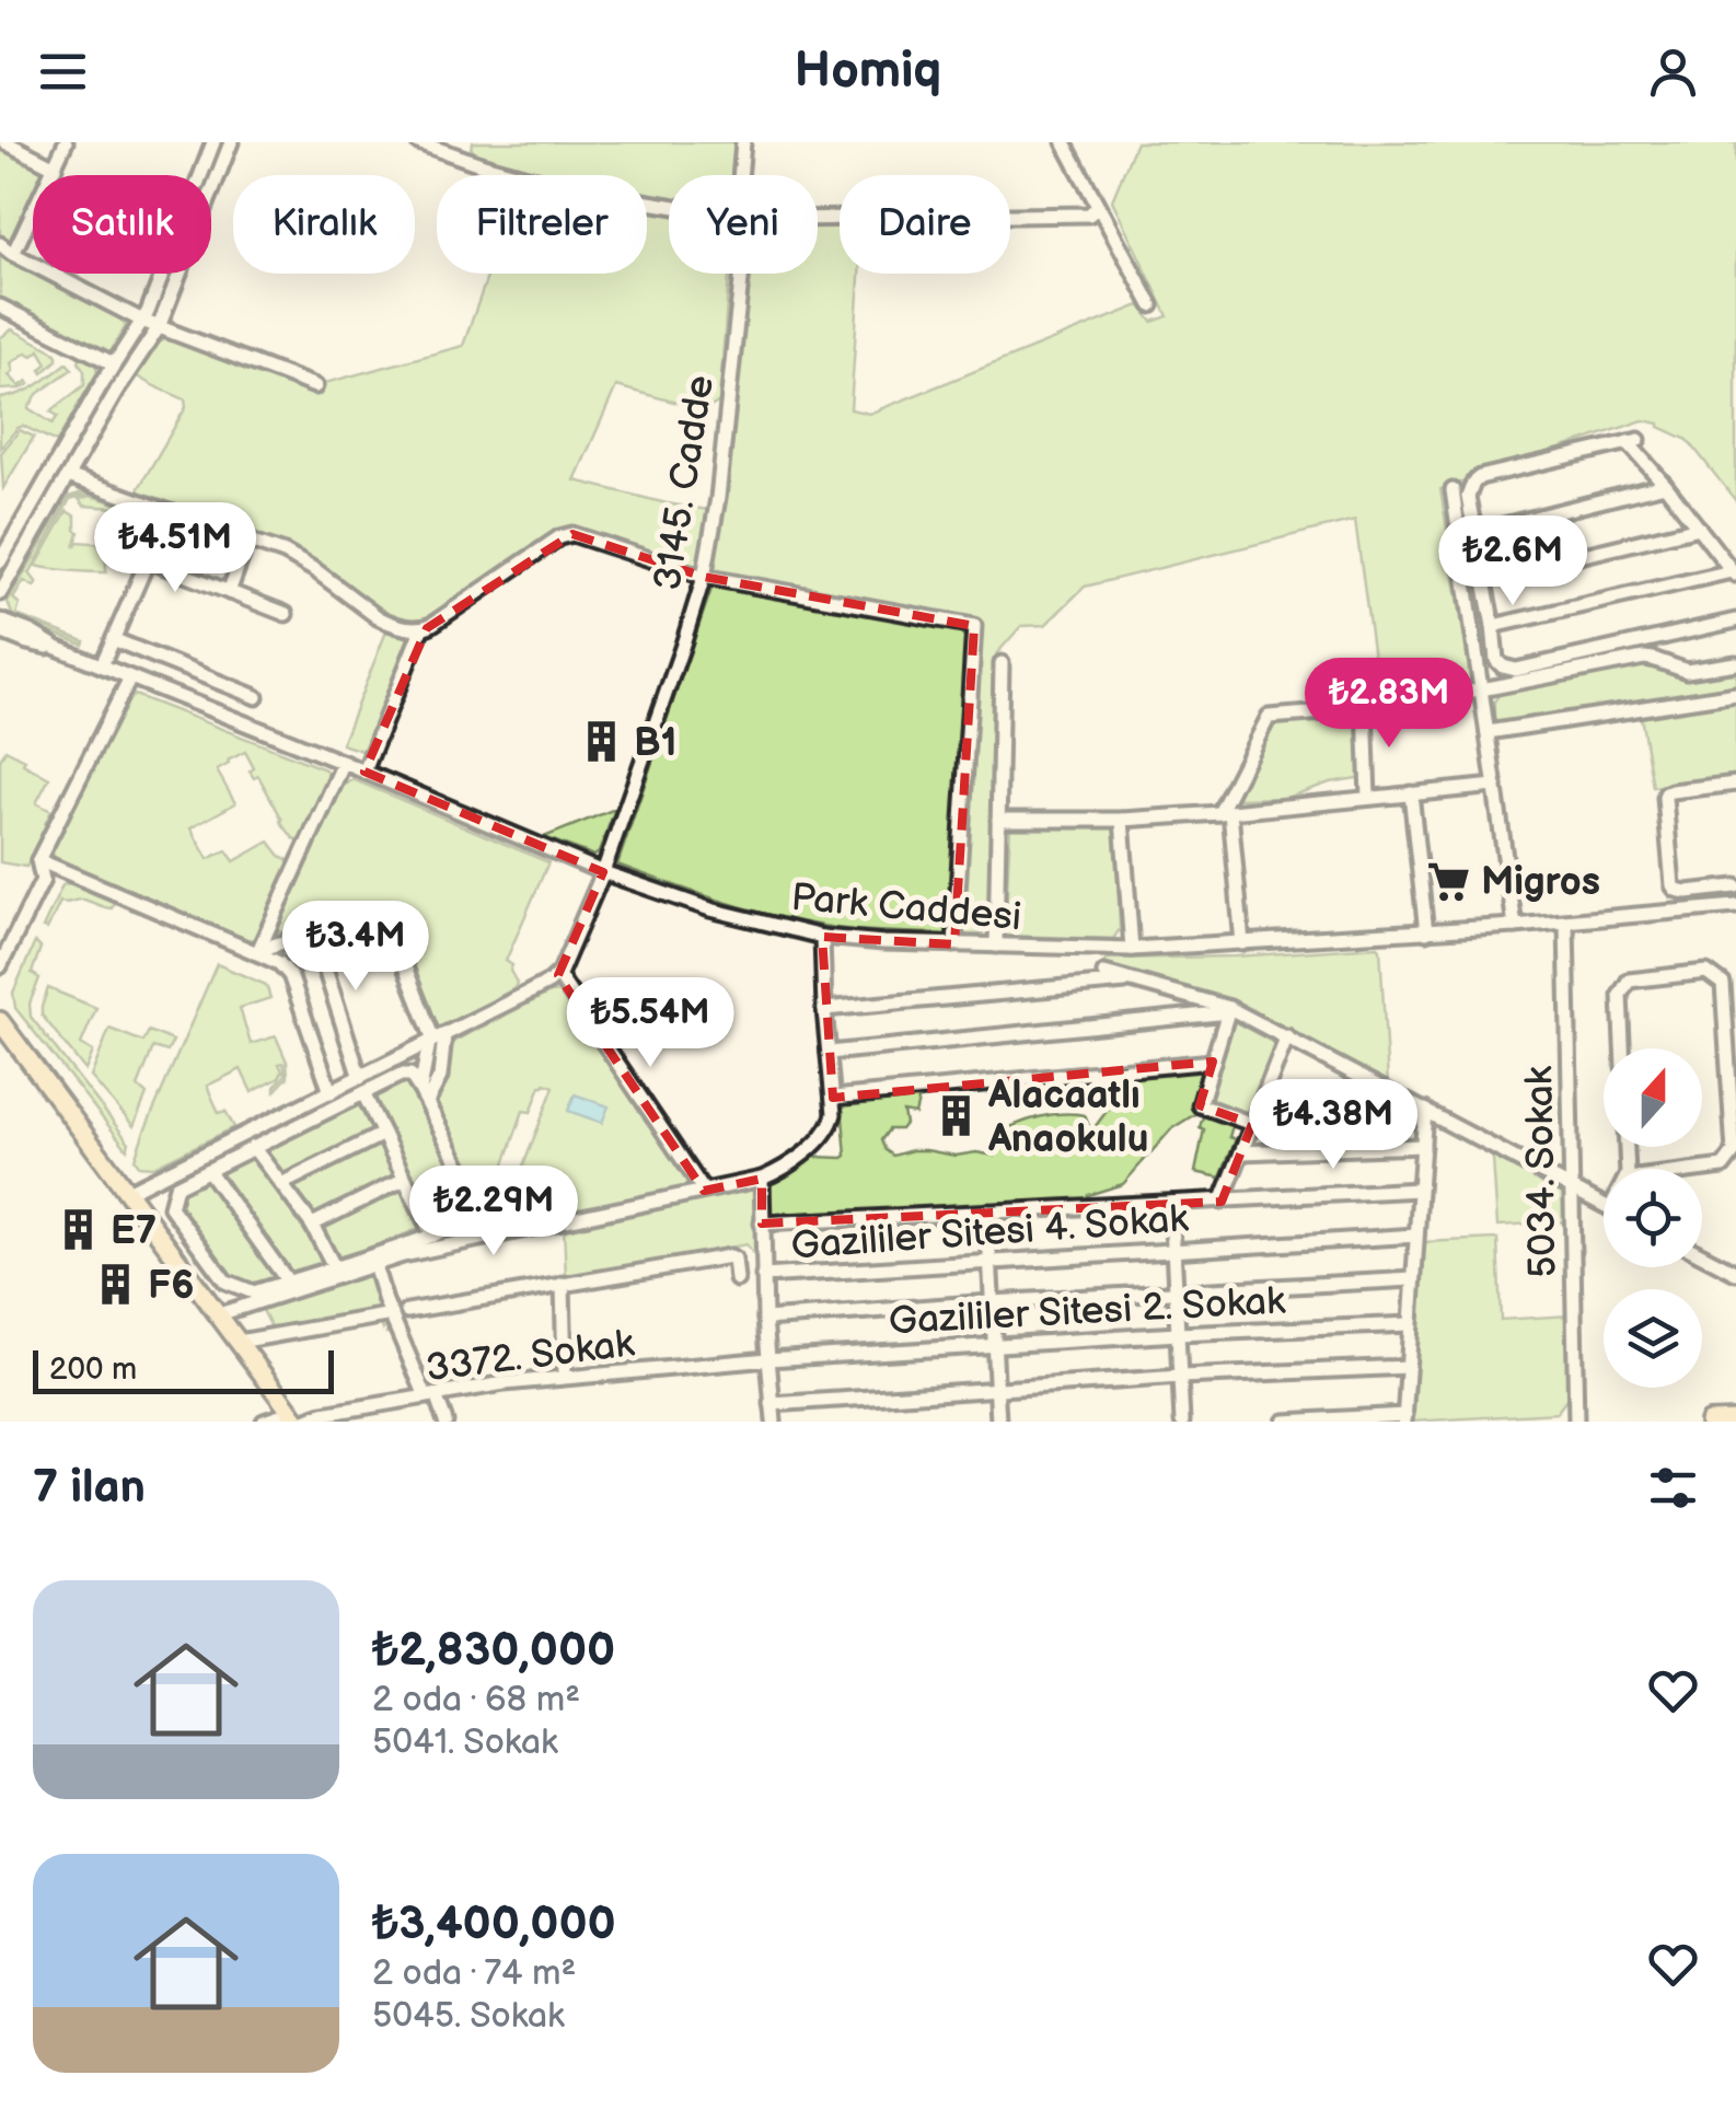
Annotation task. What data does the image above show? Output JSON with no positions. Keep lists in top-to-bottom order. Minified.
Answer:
{"streets":{"street":["3145. Cadde","Park Caddesi","5034. Sokak","Gazililer Sitesi 4. Sokak","Gazililer Sitesi 2. Sokak","3372. Sokak"]},"crossings":[["3145. Cadde","Park Caddesi"],["Park Caddesi","5034. Sokak"],["Gazililer Sitesi 2. Sokak","3372. Sokak"]],"places":{"building":["B1","Alacaatlı Anaokulu","E7","F6"],"supermarket":["Migros"]},"scale_bar":"200 m","north":"top","page":{"header":"Homiq","chip":["Satılık","Kiralık","Filtreler","Yeni","Daire"],"price":["₺4.51M","₺2.6M","₺2.83M","₺3.4M","₺5.54M","₺4.38M","₺2.29M"],"scale":"200 m","heading":"7 ilan","list":[{"name":"₺2,830,000","note":"2 oda · 68 m² · 5041. Sokak"},{"name":"₺3,400,000","note":"2 oda · 74 m² · 5045. Sokak"}]}}
